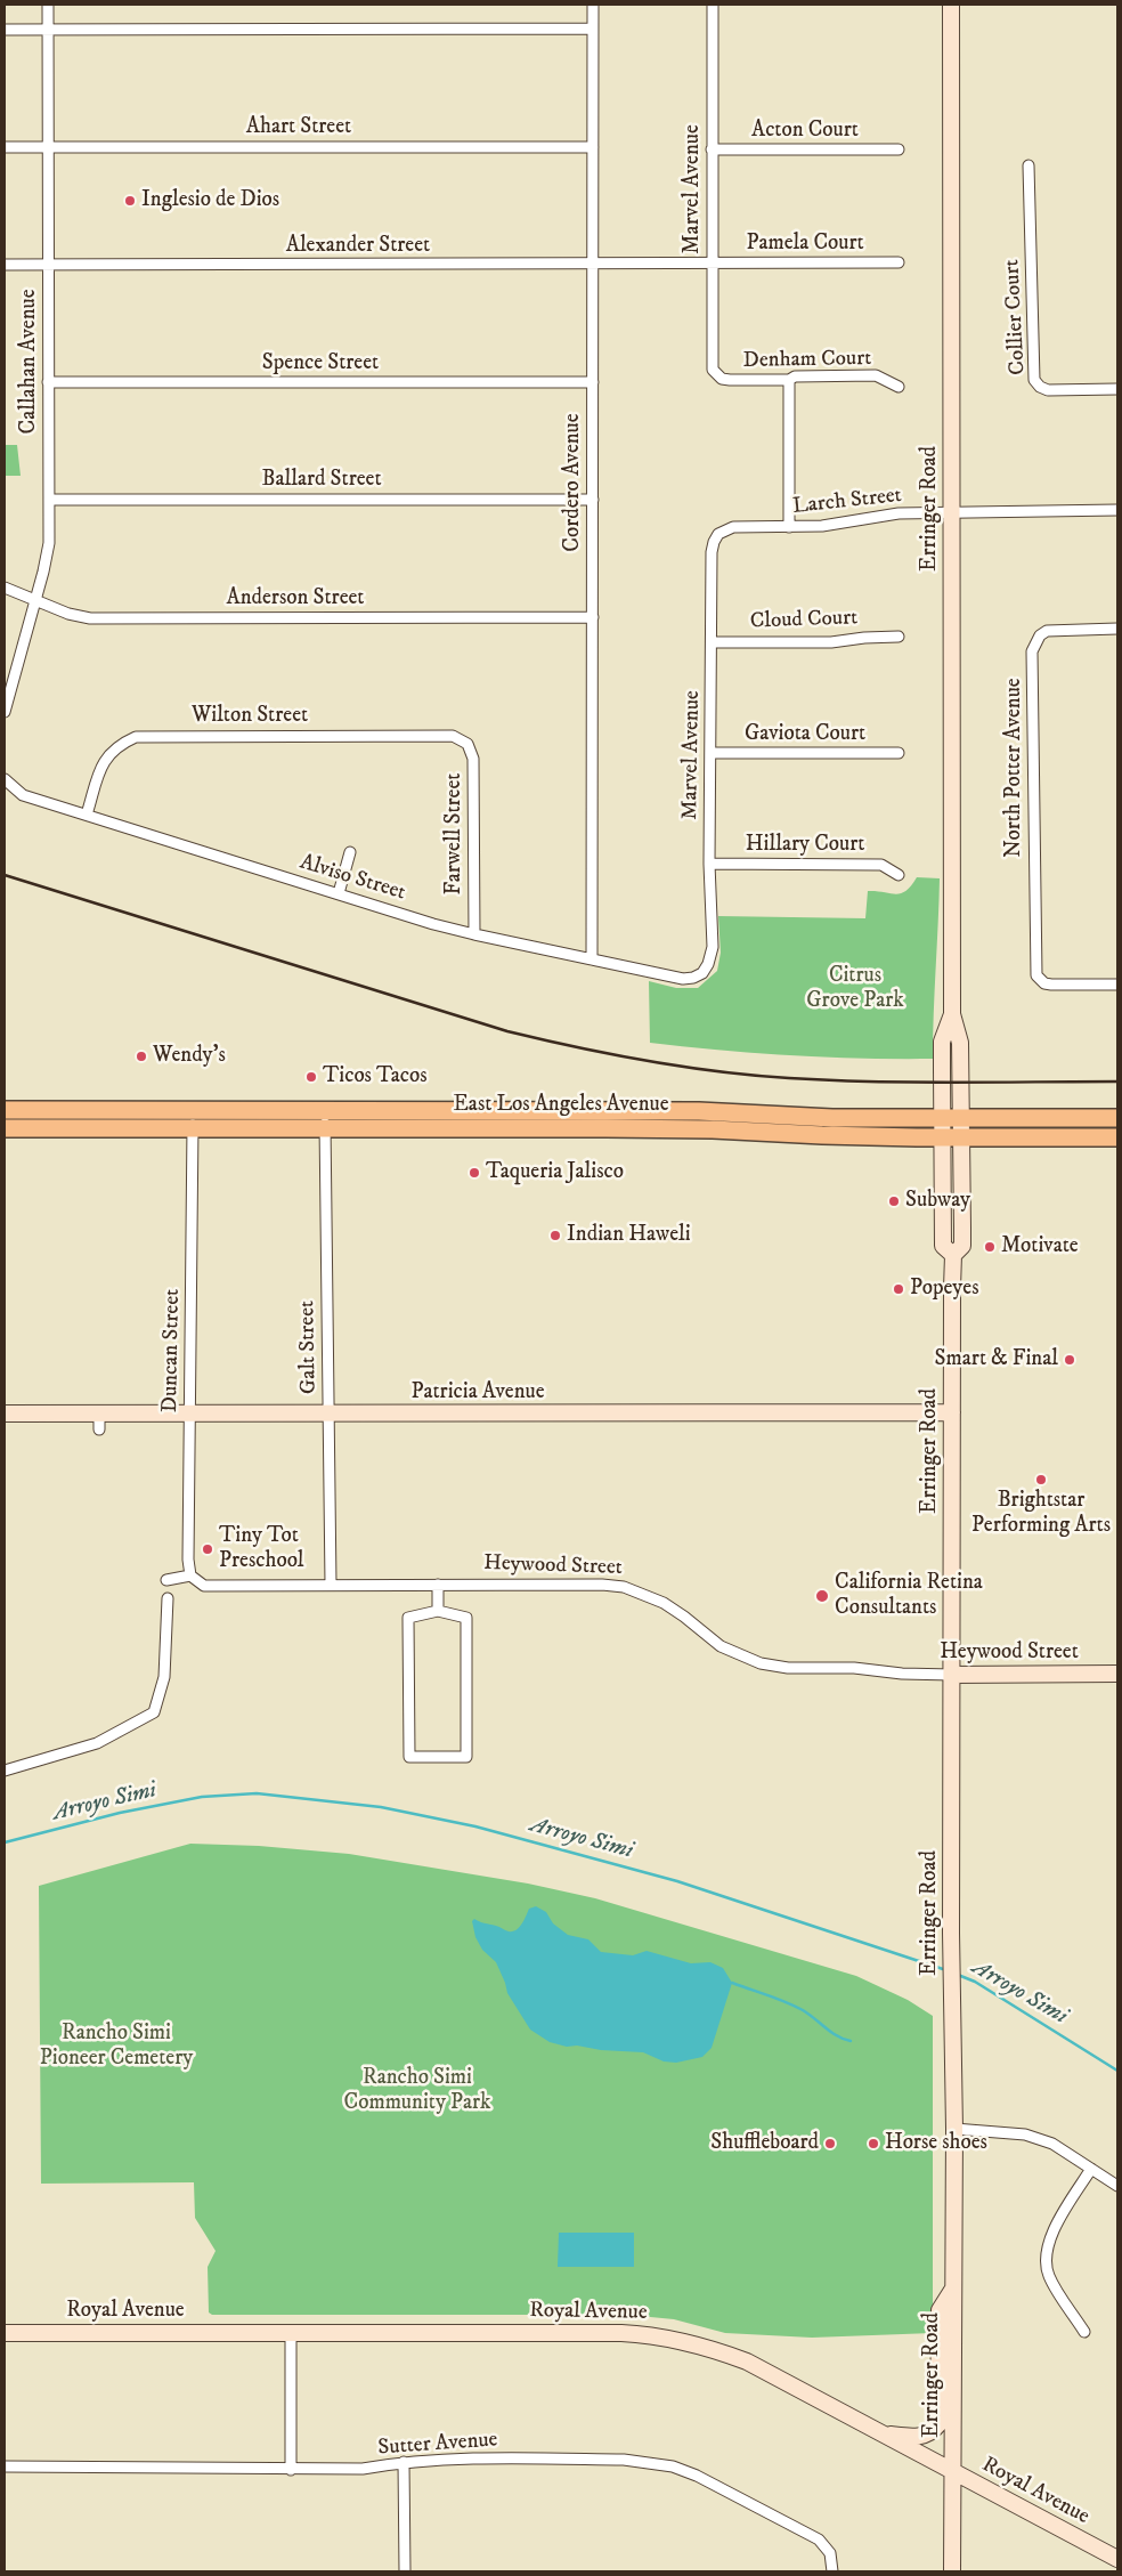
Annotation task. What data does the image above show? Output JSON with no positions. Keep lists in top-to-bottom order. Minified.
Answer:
{"streets":{"main road":["Erringer Road","East Los Angeles Avenue","Patricia Avenue","Heywood Street","Royal Avenue"],"street":["Ahart Street","Acton Court","Marvel Avenue","Pamela Court","Alexander Street","Collier Court","Denham Court","Callahan Avenue","Spence Street","Ballard Street","Cordero Avenue","Larch Street","Anderson Street","Cloud Court","Wilton Street","Gaviota Court","North Potter Avenue","Farwell Street","Hillary Court","Alviso Street","Galt Street","Duncan Street","Sutter Avenue"]},"crossings":[["Ahart Street","Callahan Avenue"],["Ahart Street","Cordero Avenue"],["Acton Court","Marvel Avenue"],["Marvel Avenue","Pamela Court"],["Marvel Avenue","Alexander Street"],["Marvel Avenue","Denham Court"],["Marvel Avenue","Larch Street"],["Marvel Avenue","Cloud Court"],["Marvel Avenue","Gaviota Court"],["Marvel Avenue","Hillary Court"],["Marvel Avenue","Alviso Street"],["Pamela Court","Alexander Street"],["Alexander Street","Callahan Avenue"],["Alexander Street","Cordero Avenue"],["Callahan Avenue","Spence Street"],["Callahan Avenue","Ballard Street"],["Callahan Avenue","Anderson Street"],["Spence Street","Cordero Avenue"],["Ballard Street","Cordero Avenue"],["Cordero Avenue","Anderson Street"],["Cordero Avenue","Alviso Street"],["Larch Street","Erringer Road"],["Erringer Road","East Los Angeles Avenue"],["Erringer Road","Patricia Avenue"],["Erringer Road","Heywood Street"],["Erringer Road","Royal Avenue"],["Wilton Street","Farwell Street"],["Wilton Street","Alviso Street"],["Farwell Street","Alviso Street"],["East Los Angeles Avenue","Galt Street"],["East Los Angeles Avenue","Duncan Street"],["Galt Street","Patricia Avenue"],["Galt Street","Heywood Street"],["Duncan Street","Patricia Avenue"],["Duncan Street","Heywood Street"]],"water":["Arroyo Simi"],"parks":["Citrus Grove Park","Rancho Simi Pioneer Cemetery","Rancho Simi Community Park"],"places":["Inglesio de Dios","Wendy's","Ticos Tacos","Taqueria Jalisco","Subway","Indian Haweli","Motivate","Popeyes","Smart & Final","Brightstar Performing Arts","Tiny Tot Preschool","California Retina Consultants","Shuffleboard","Horse shoes"]}
